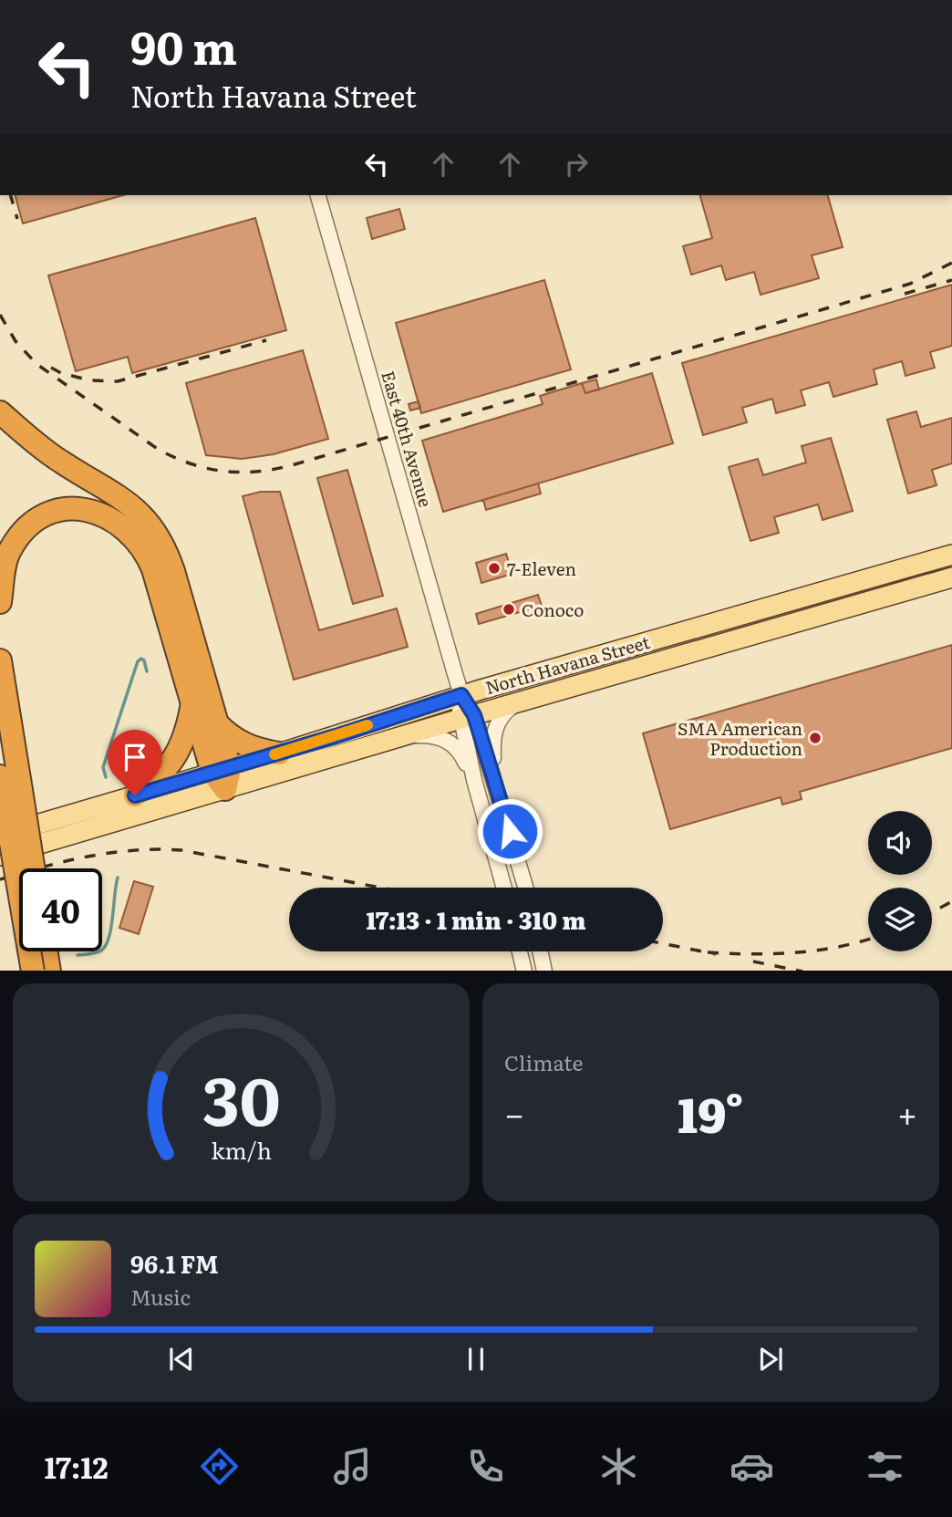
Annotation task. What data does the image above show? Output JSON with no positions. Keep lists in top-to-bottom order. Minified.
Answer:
{"streets":{"main road":["North Havana Street"],"street":["East 40th Avenue"]},"crossings":[["East 40th Avenue","North Havana Street"]],"places":["7-Eleven","Conoco","SMA American Production"],"page":{"turn":["90 m","North Havana Street"],"limit":"40","trip":"17:13 · 1 min · 310 m","tile":"Climate","heat":["−","19°","+"],"song":["96.1 FM","Music"],"tabs":"17:12","gauge":["30","km/h"]}}
